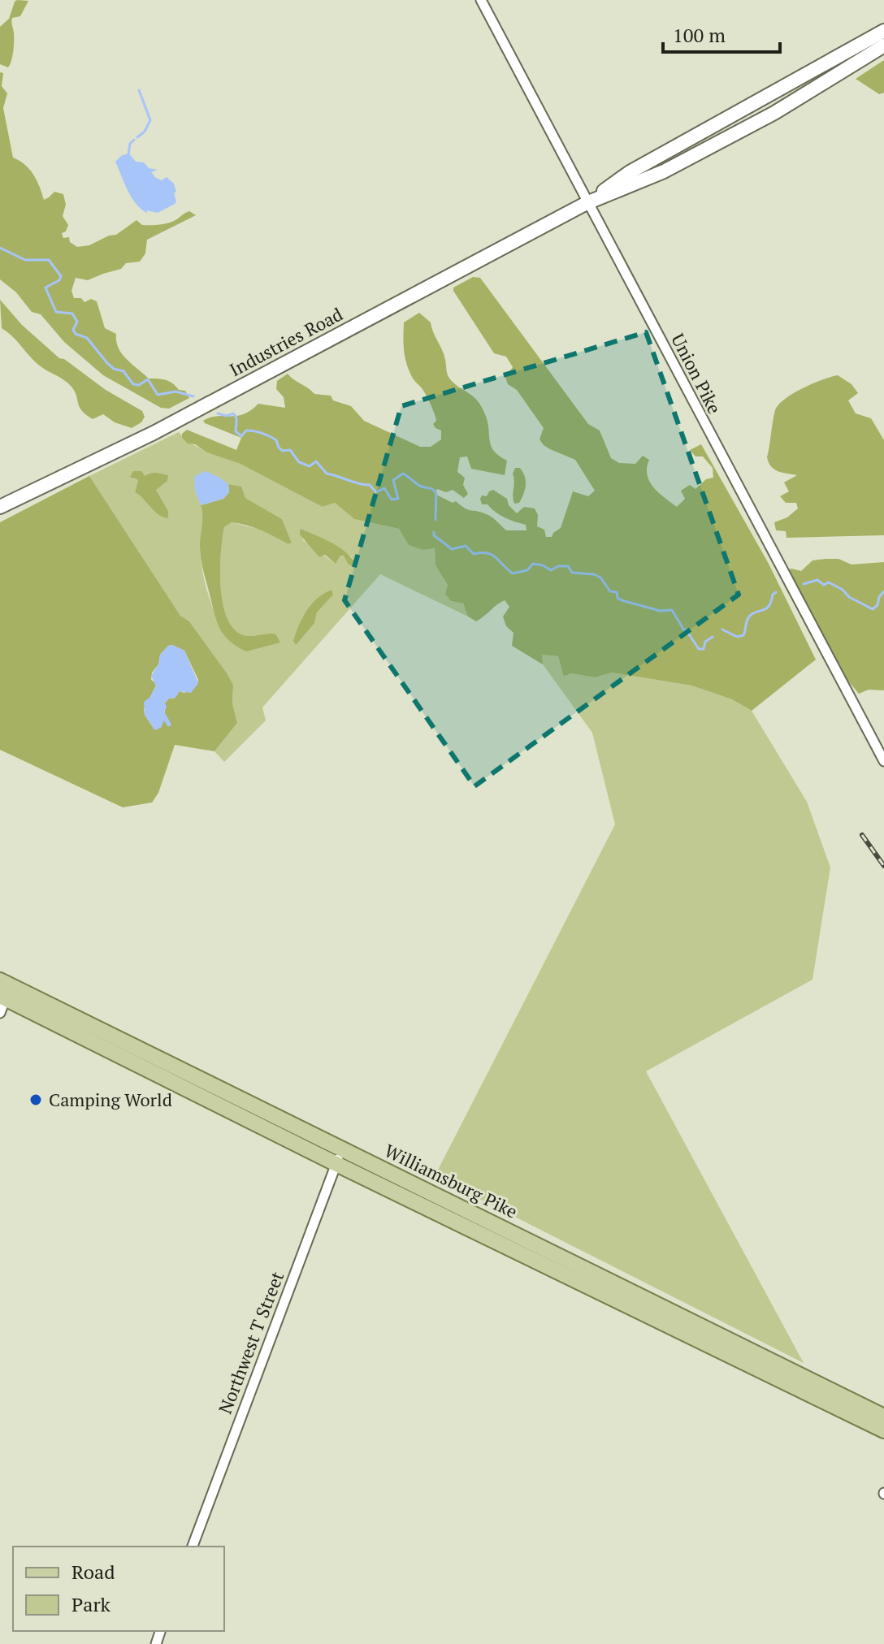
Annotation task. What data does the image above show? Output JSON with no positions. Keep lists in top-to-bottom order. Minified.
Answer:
{"streets":{"main road":["Williamsburg Pike"],"street":["Industries Road","Union Pike","Northwest T Street"]},"crossings":[["Industries Road","Union Pike"],["Williamsburg Pike","Northwest T Street"]],"places":["Camping World"],"legend":["Road","Park"],"scale_bar":"100 m"}
